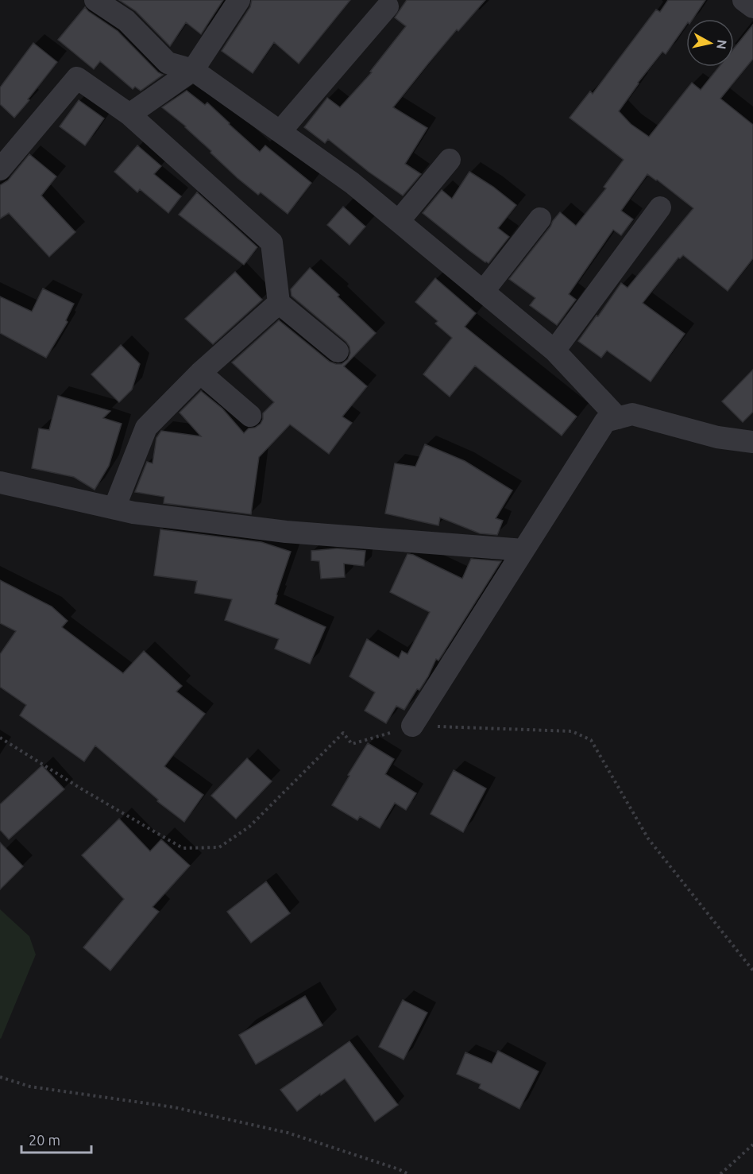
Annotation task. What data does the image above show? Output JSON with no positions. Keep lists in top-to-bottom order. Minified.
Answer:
{"scale_bar":"20 m","north":"right"}
